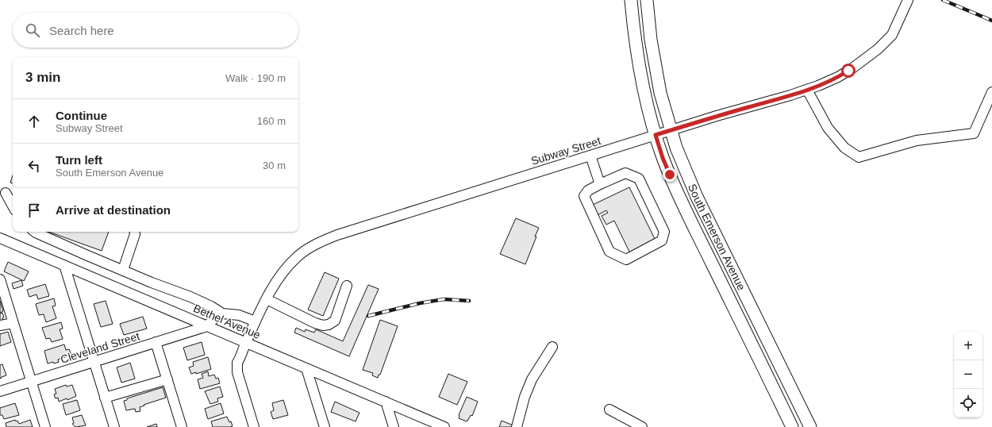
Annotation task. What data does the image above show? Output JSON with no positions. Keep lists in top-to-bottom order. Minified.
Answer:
{"streets":{"main road":["South Emerson Avenue"],"street":["Subway Street","Bethel Avenue","Cleveland Street"]},"crossings":[["Subway Street","South Emerson Avenue"],["Subway Street","Bethel Avenue"],["Bethel Avenue","Cleveland Street"]],"page":{"search":"Search here","heading":["3 min","Walk · 190 m"],"list":[["Continue","Subway Street","160 m"],["Turn left","South Emerson Avenue","30 m"],"Arrive at destination"],"map_buttons":["+","−"]}}
